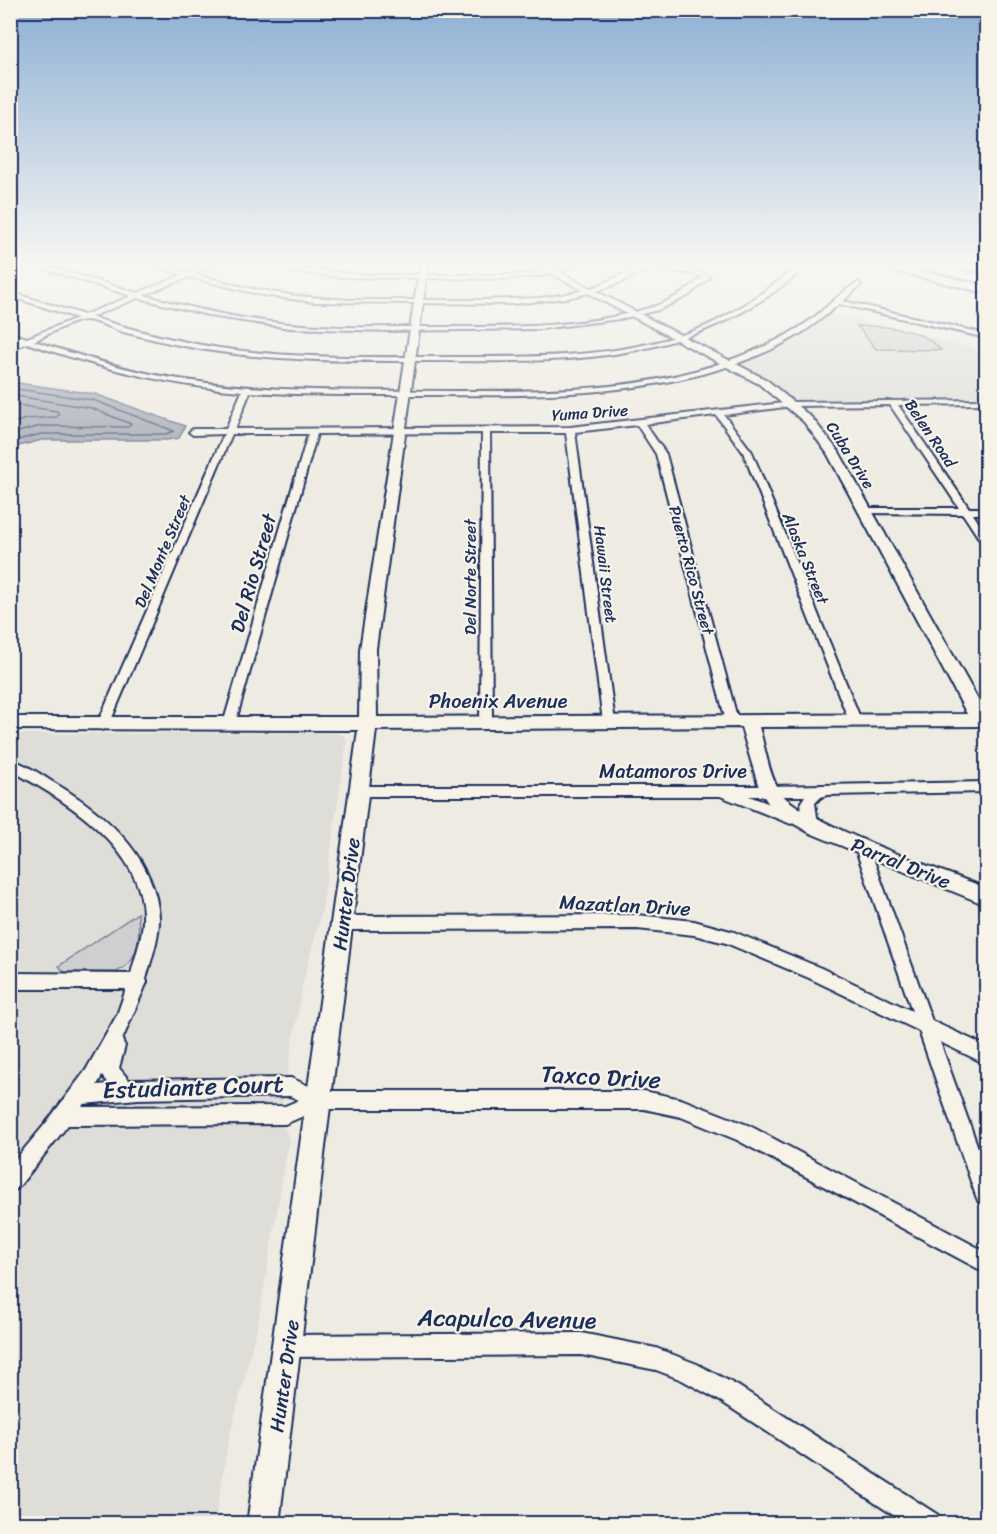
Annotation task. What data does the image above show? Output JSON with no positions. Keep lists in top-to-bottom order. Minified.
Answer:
{"streets":{"street":["Yuma Drive","Belen Road","Cuba Drive","Del Monte Street","Alaska Street","Puerto Rico Street","Del Rio Street","Hawaii Street","Del Norte Street","Phoenix Avenue","Matamoros Drive","Parral Drive","Hunter Drive","Mazatlan Drive","Taxco Drive","Estudiante Court","Acapulco Avenue"]},"crossings":[["Yuma Drive","Belen Road"],["Yuma Drive","Cuba Drive"],["Yuma Drive","Del Monte Street"],["Yuma Drive","Alaska Street"],["Yuma Drive","Puerto Rico Street"],["Yuma Drive","Del Rio Street"],["Yuma Drive","Hawaii Street"],["Yuma Drive","Del Norte Street"],["Yuma Drive","Hunter Drive"],["Cuba Drive","Phoenix Avenue"],["Del Monte Street","Phoenix Avenue"],["Alaska Street","Phoenix Avenue"],["Puerto Rico Street","Phoenix Avenue"],["Puerto Rico Street","Matamoros Drive"],["Puerto Rico Street","Parral Drive"],["Del Rio Street","Phoenix Avenue"],["Hawaii Street","Phoenix Avenue"],["Del Norte Street","Phoenix Avenue"],["Phoenix Avenue","Hunter Drive"],["Matamoros Drive","Parral Drive"],["Matamoros Drive","Hunter Drive"],["Hunter Drive","Mazatlan Drive"],["Hunter Drive","Taxco Drive"],["Hunter Drive","Estudiante Court"],["Hunter Drive","Acapulco Avenue"],["Taxco Drive","Estudiante Court"]]}
